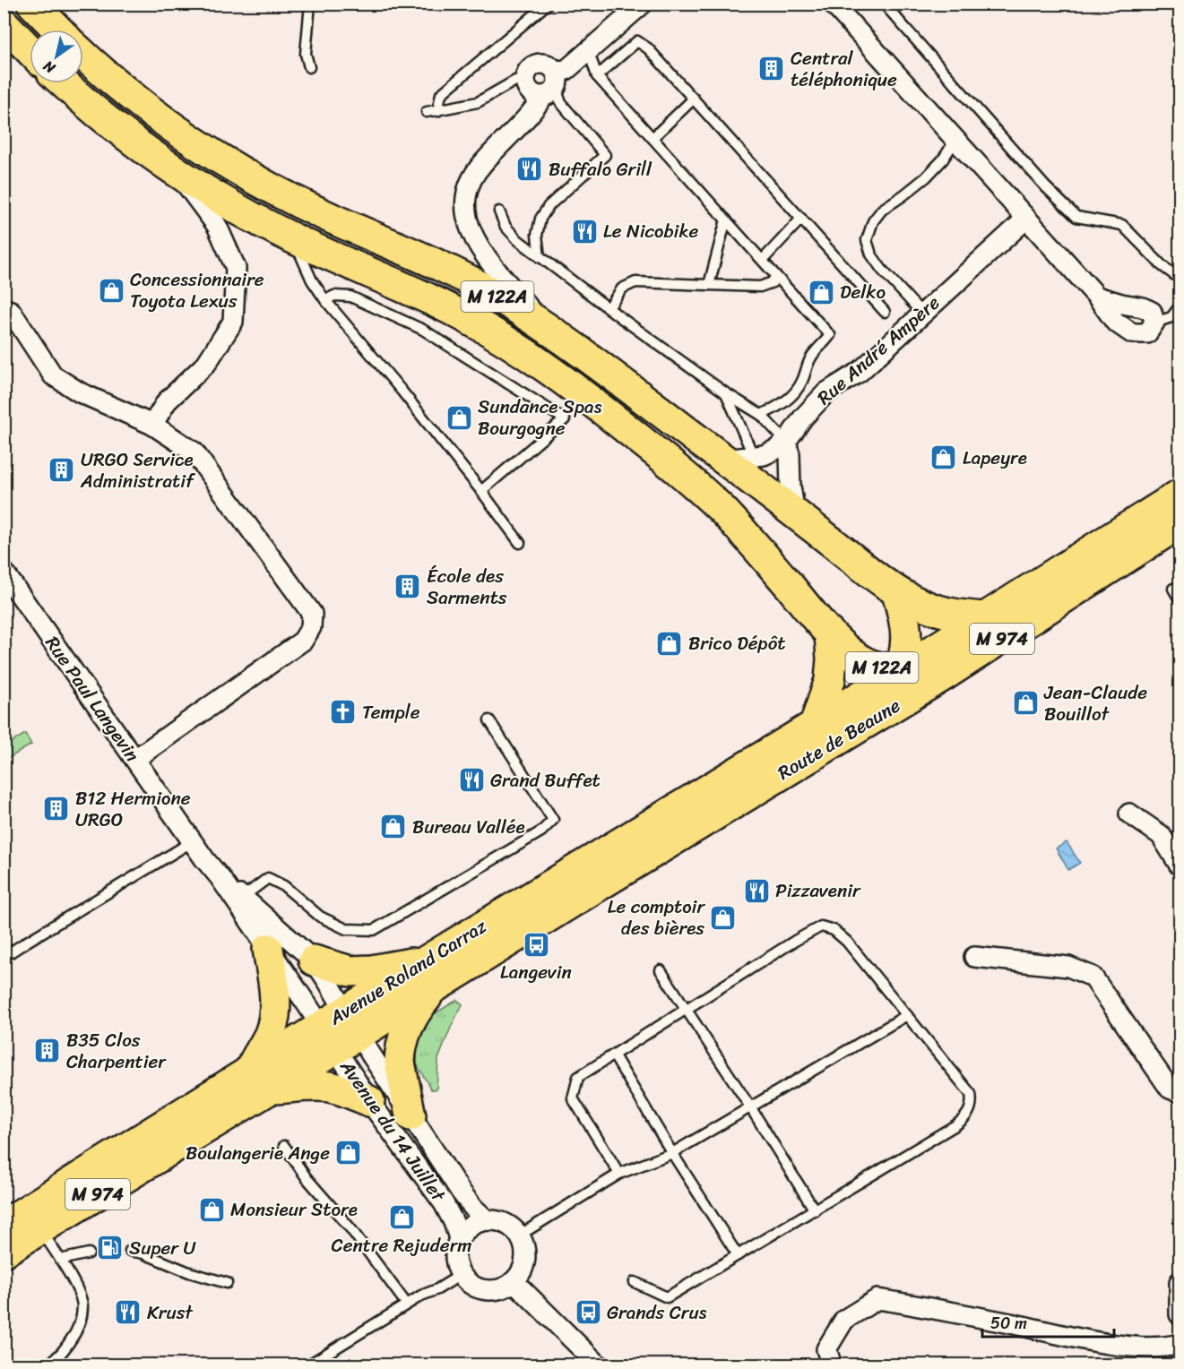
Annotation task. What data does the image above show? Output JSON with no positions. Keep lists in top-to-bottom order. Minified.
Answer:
{"streets":{"main road":["M 122A","M 974","Route de Beaune","Avenue Roland Carraz"],"street":["Rue André Ampère","Rue Paul Langevin","Avenue du 14 Juillet"]},"crossings":[["M 122A","Rue André Ampère"],["M 122A","Route de Beaune"],["M 122A","Avenue Roland Carraz"],["Rue Paul Langevin","Avenue Roland Carraz"],["Rue Paul Langevin","Avenue du 14 Juillet"],["Route de Beaune","Avenue Roland Carraz"],["Avenue Roland Carraz","Avenue du 14 Juillet"]],"places":{"building":["Central téléphonique","URGO Service Administratif","École des Sarments","B12 Hermione URGO","B35 Clos Charpentier"],"restaurant":["Buffalo Grill","Le Nicobike","Grand Buffet","Pizzavenir","Krust"],"shop":["Concessionnaire Toyota Lexus","Delko","Sundance Spas Bourgogne","Lapeyre","Brico Dépôt","Jean-Claude Bouillot","Bureau Vallée","Le comptoir des bières","Boulangerie Ange","Monsieur Store","Centre Rejuderm"],"church":["Temple"],"bus stop":["Langevin","Grands Crus"],"fuel station":["Super U"]},"scale_bar":"50 m","north":"bottom left"}
